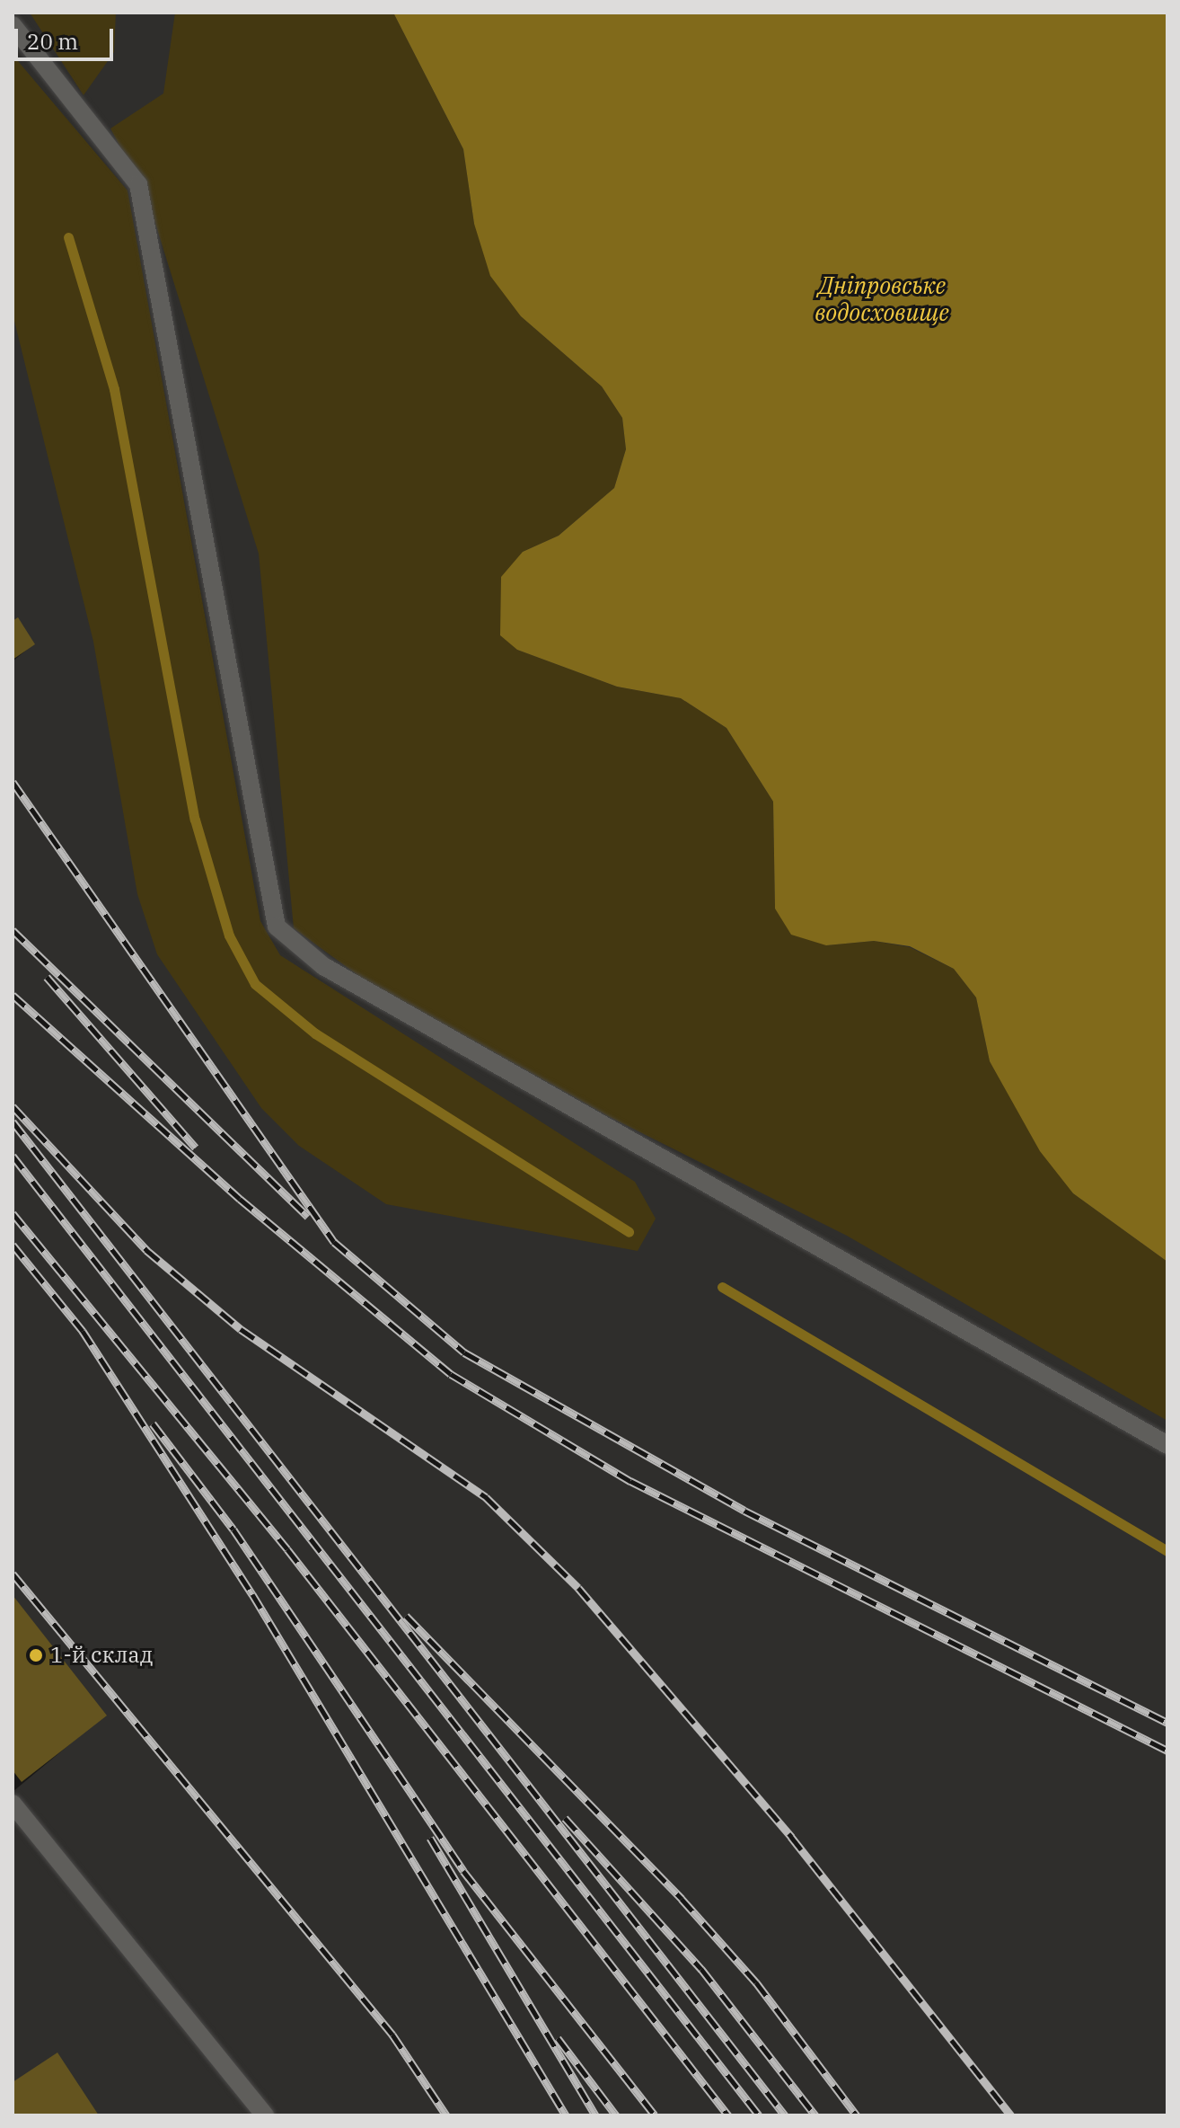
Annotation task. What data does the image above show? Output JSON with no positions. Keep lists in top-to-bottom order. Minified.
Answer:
{"water":["Дніпровське водосховище"],"places":["1-й склад"],"scale_bar":"20 m"}
